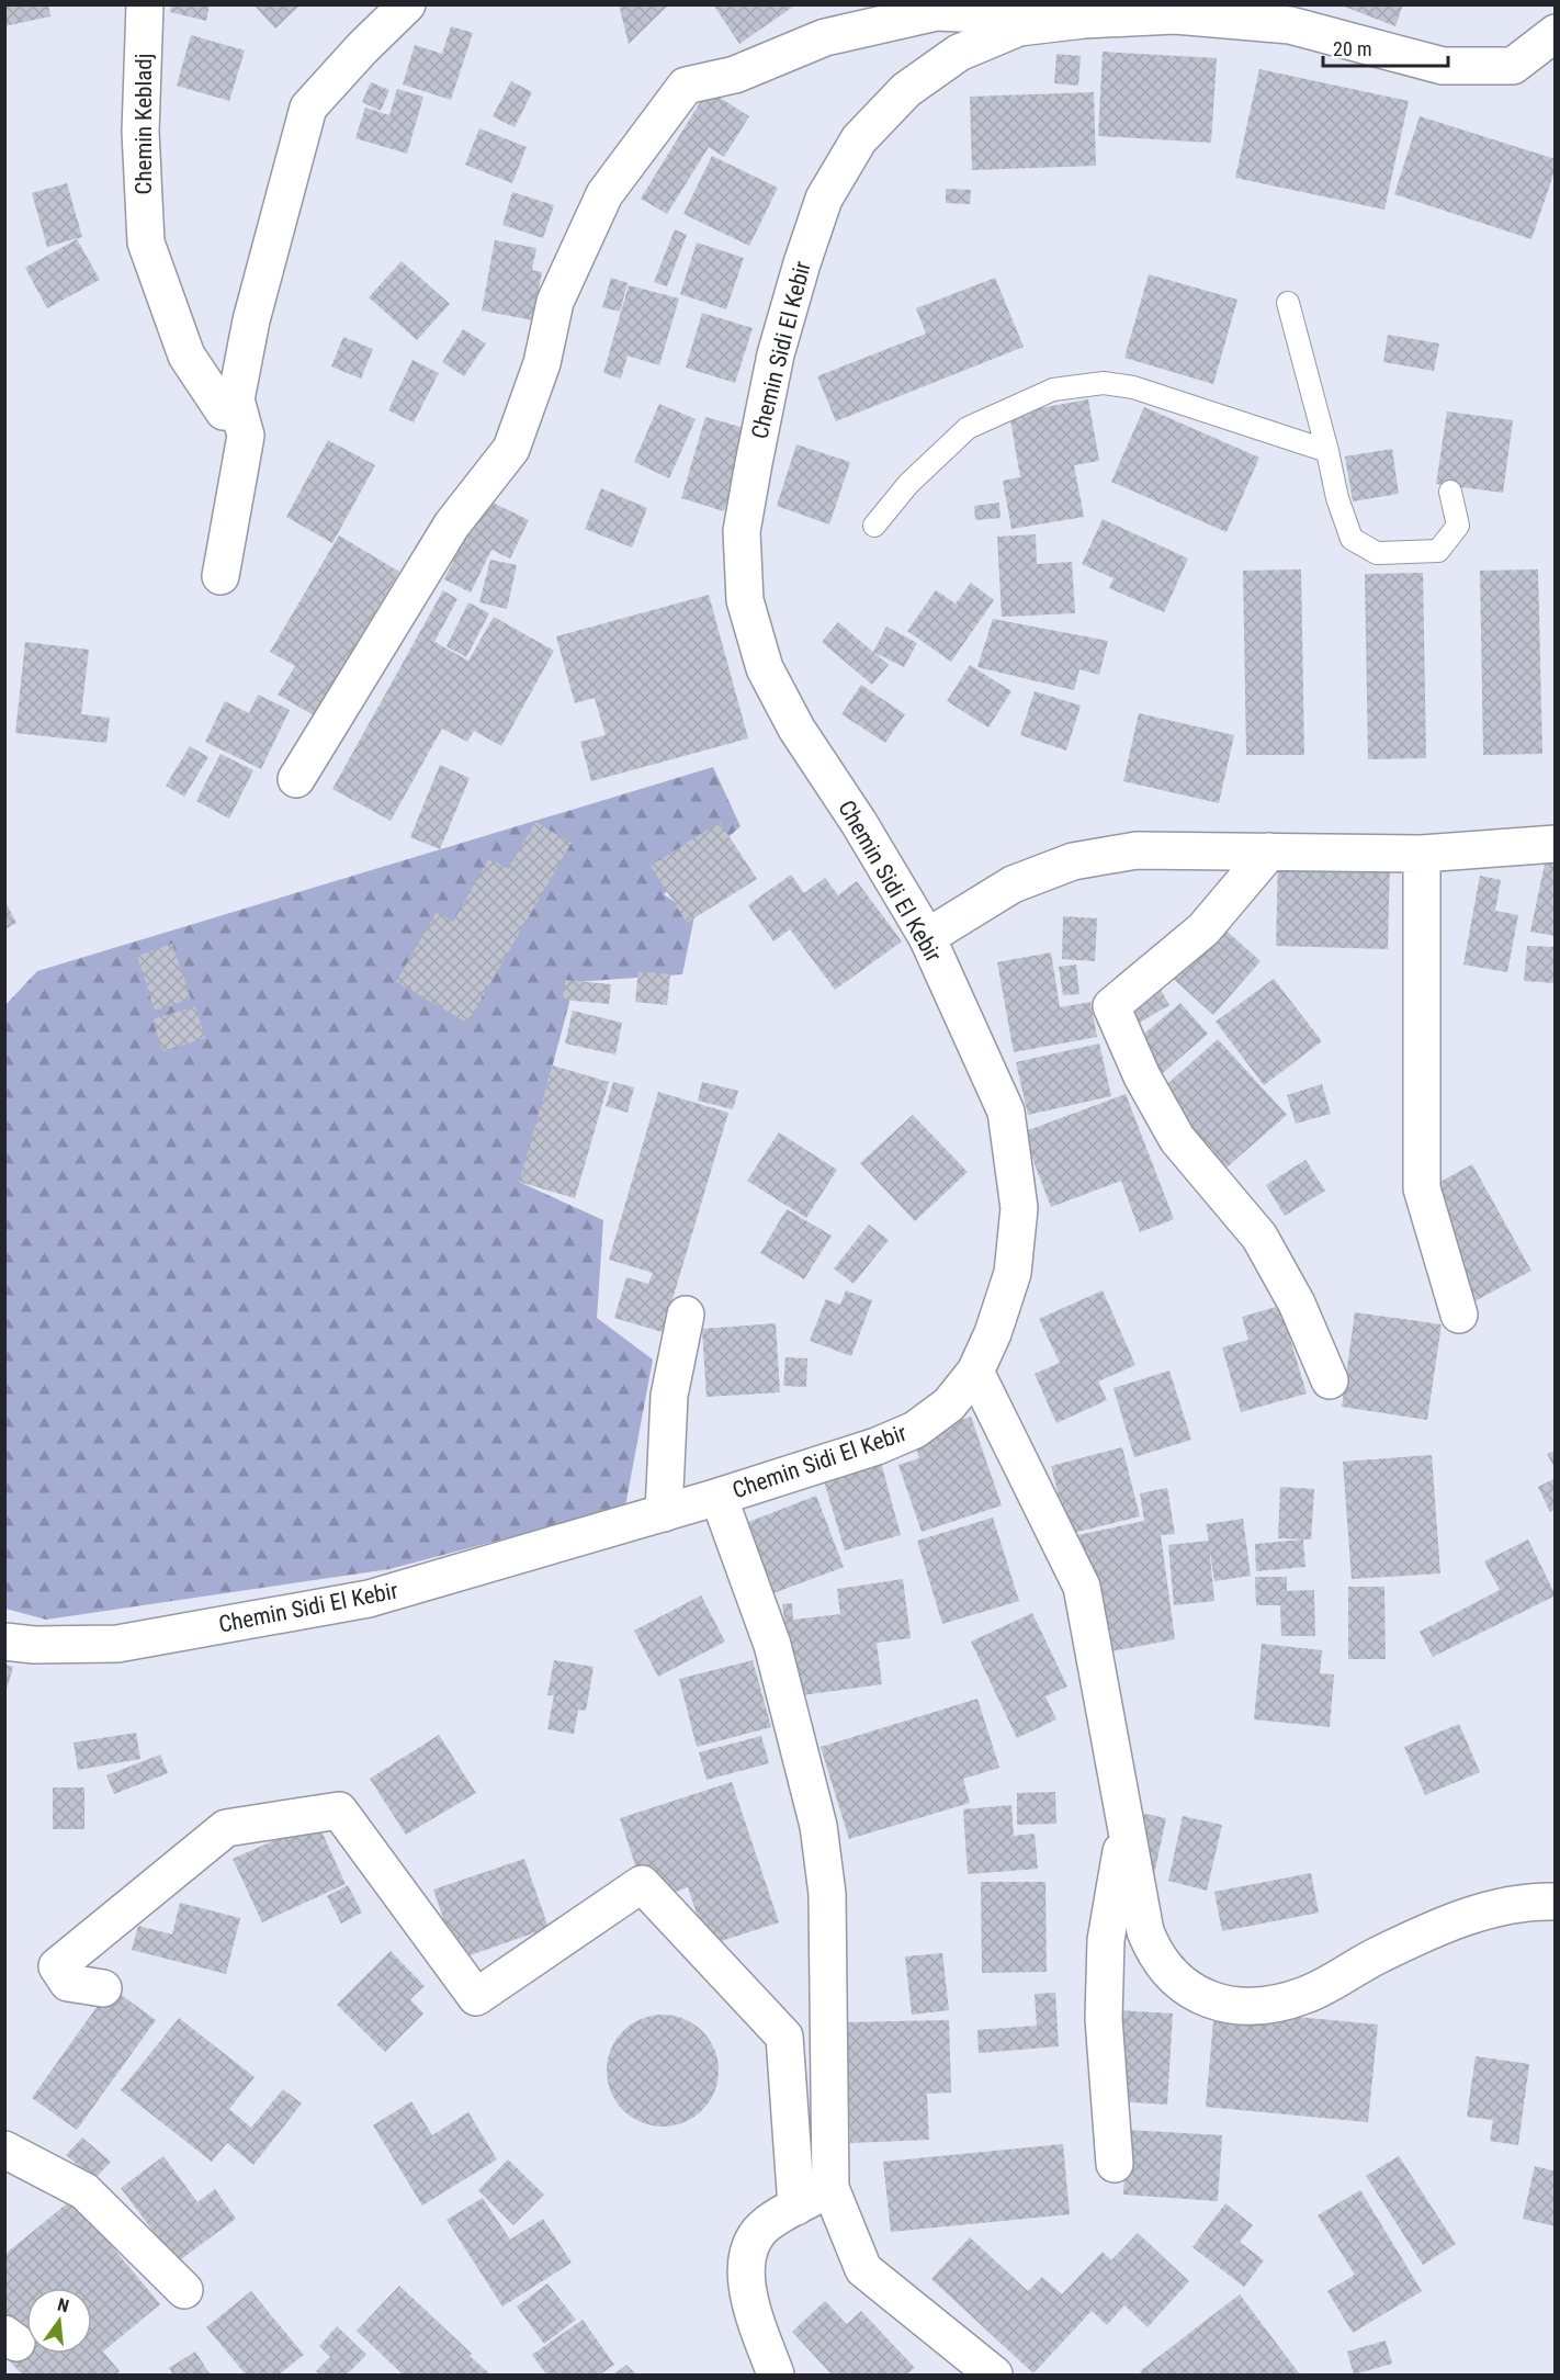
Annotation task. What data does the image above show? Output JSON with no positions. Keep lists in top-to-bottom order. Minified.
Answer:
{"streets":{"street":["Chemin Kebladj","Chemin Sidi El Kebir"]},"scale_bar":"20 m","north":"top"}
